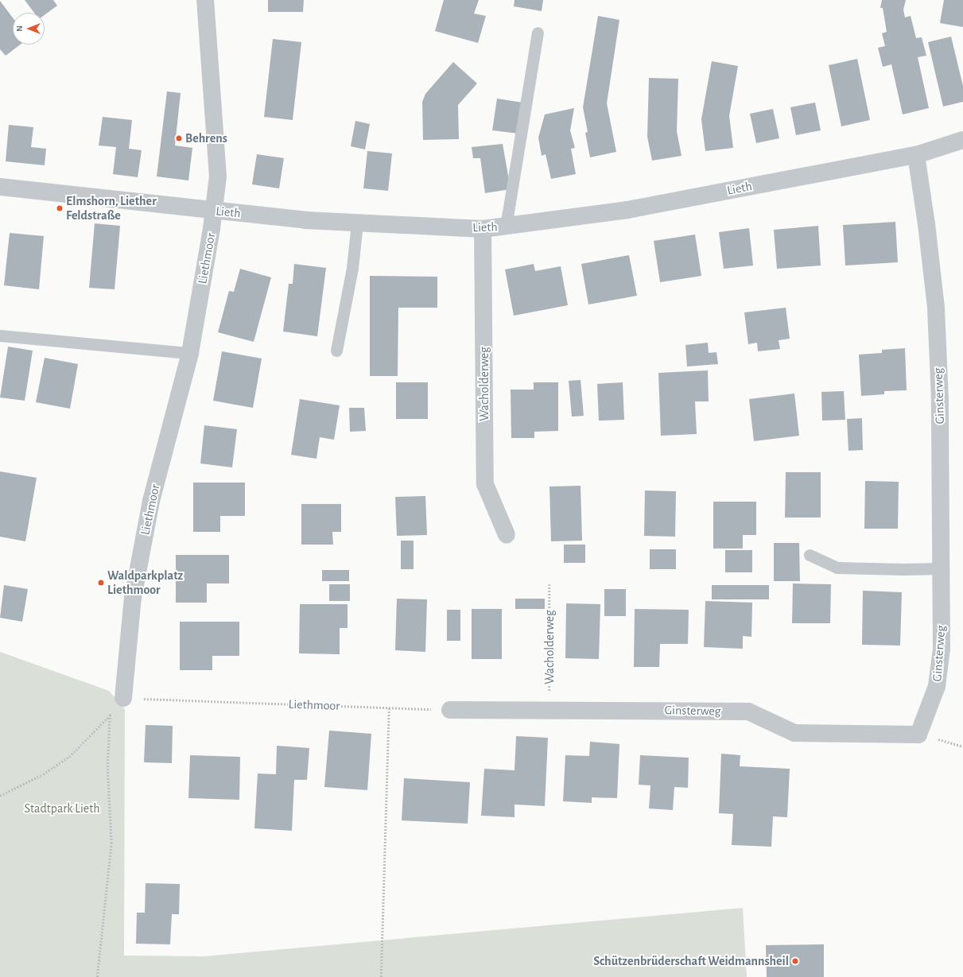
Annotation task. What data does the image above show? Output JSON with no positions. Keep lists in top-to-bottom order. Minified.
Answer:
{"streets":{"street":["Lieth","Liethmoor","Wacholderweg","Ginsterweg"]},"crossings":[["Lieth","Liethmoor"],["Lieth","Wacholderweg"],["Lieth","Ginsterweg"],["Liethmoor","Ginsterweg"],["Wacholderweg","Ginsterweg"]],"parks":["Stadtpark Lieth"],"places":["Behrens","Elmshorn, Liether Feldstraße","Waldparkplatz Liethmoor","Schützenbrüderschaft Weidmannsheil"],"north":"left"}
